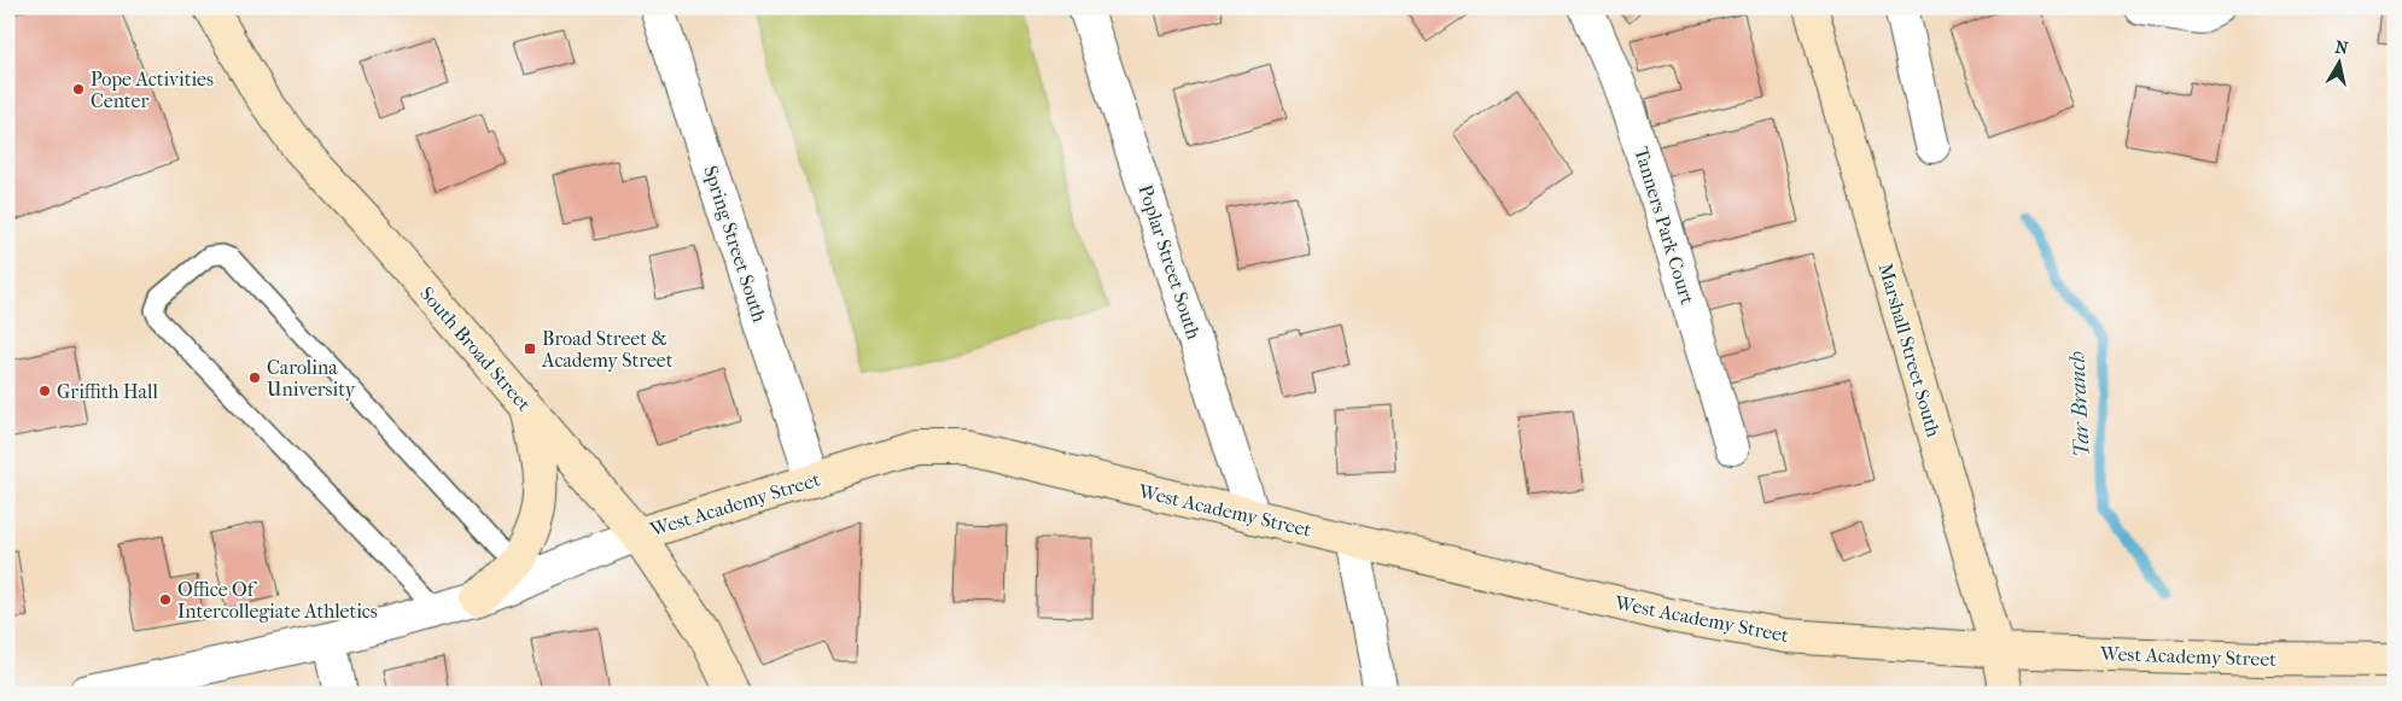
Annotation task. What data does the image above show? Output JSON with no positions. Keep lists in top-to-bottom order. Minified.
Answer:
{"streets":{"street":["Tanners Park Court","Spring Street South","Poplar Street South","South Broad Street","Marshall Street South","West Academy Street"]},"crossings":[["Spring Street South","West Academy Street"],["Poplar Street South","West Academy Street"],["South Broad Street","West Academy Street"],["Marshall Street South","West Academy Street"]],"water":["Tar Branch"],"places":{"other":["Pope Activities Center","Carolina University","Griffith Hall","Office Of Intercollegiate Athletics"],"transit":["Broad Street & Academy Street"]},"north":"top"}
